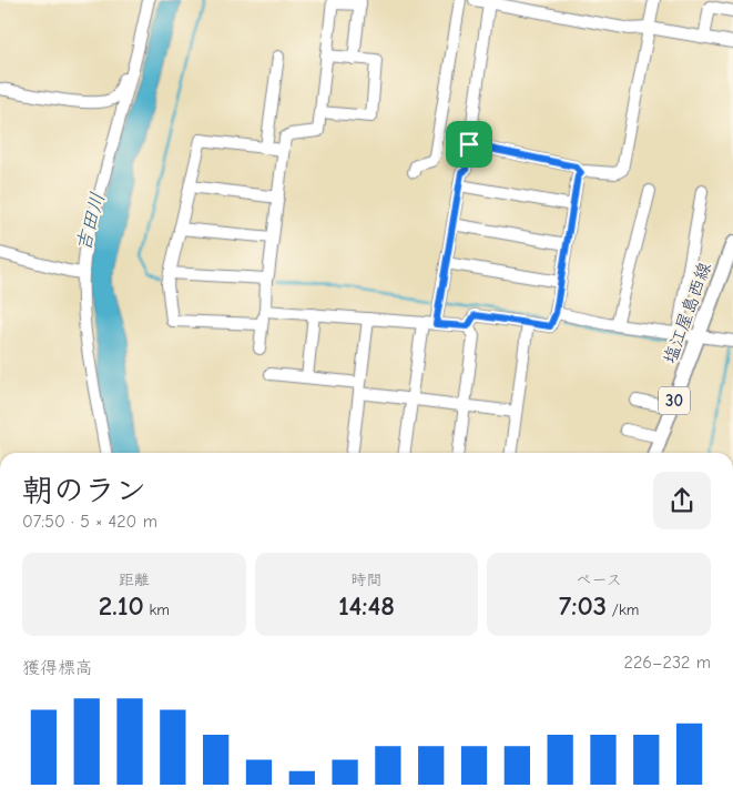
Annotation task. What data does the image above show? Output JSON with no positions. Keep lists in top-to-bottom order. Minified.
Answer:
{"streets":{"main road":["塩江屋島西線","30"]},"water":["吉田川"],"page":{"heading":["朝のラン","07:50 · 5 × 420 m"],"stats":[["距離","2.10 km"],["時間","14:48"],["ペース","7:03 /km"]],"chart":["獲得標高","226–232 m"]}}
